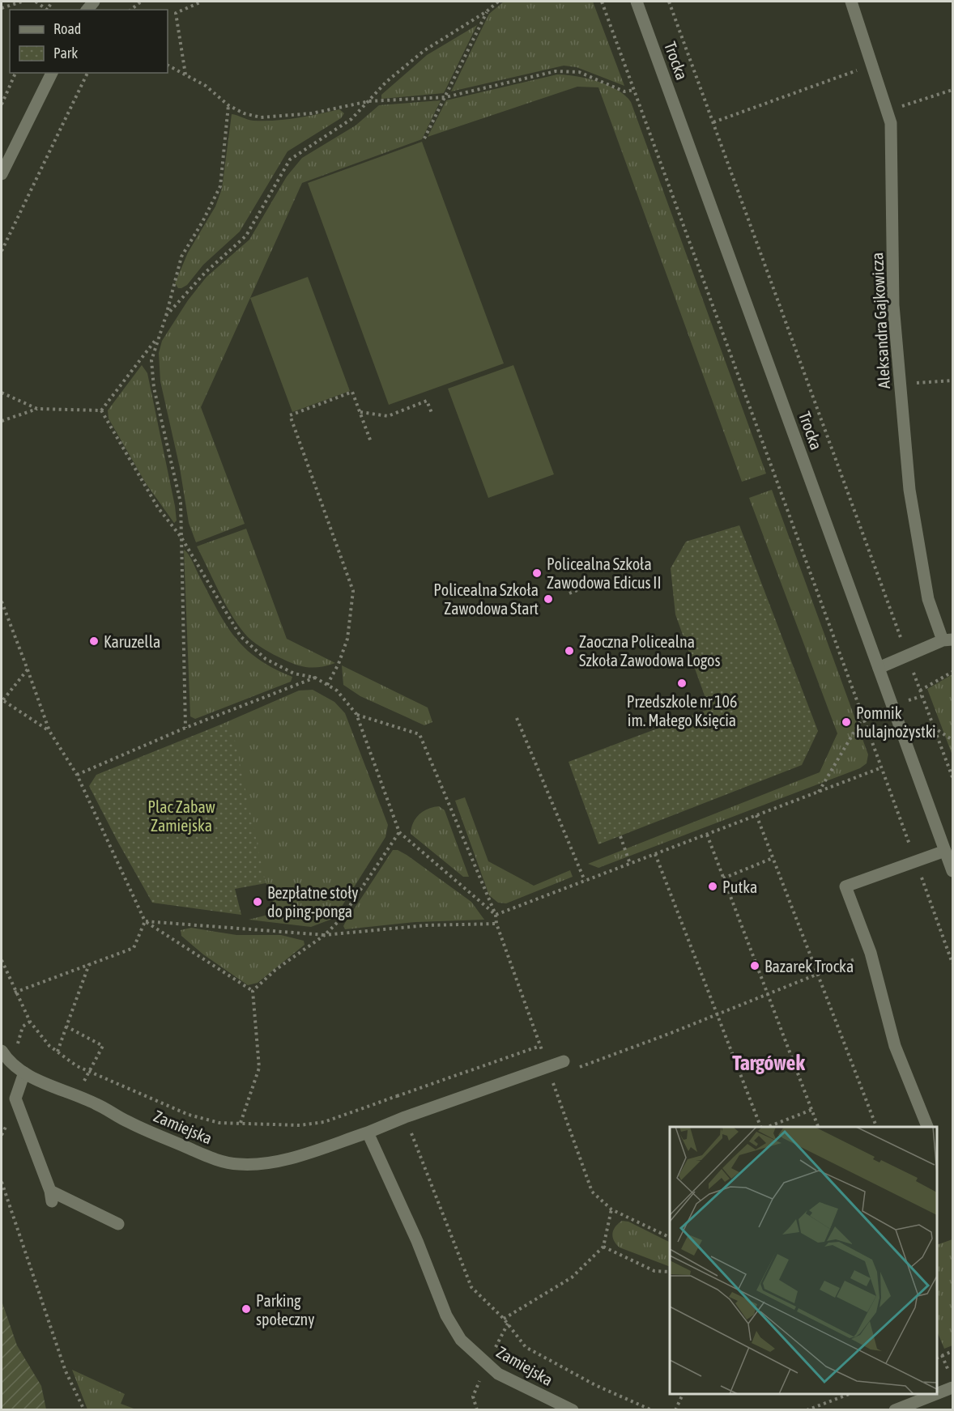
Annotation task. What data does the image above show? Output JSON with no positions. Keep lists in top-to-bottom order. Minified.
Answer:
{"streets":{"street":["Trocka","Aleksandra Gajkowicza","Zamiejska"]},"districts":["Targówek"],"parks":["Plac Zabaw Zamiejska"],"places":["Policealna Szkoła Zawodowa Edicus II","Policealna Szkoła Zawodowa Start","Karuzella","Zaoczna Policealna Szkoła Zawodowa Logos","Przedszkole nr 106 im. Małego Księcia","Pomnik hulajnożystki","Putka","Bezpłatne stoły do ping-ponga","Bazarek Trocka","Parking społeczny"],"legend":["Road","Park"]}
